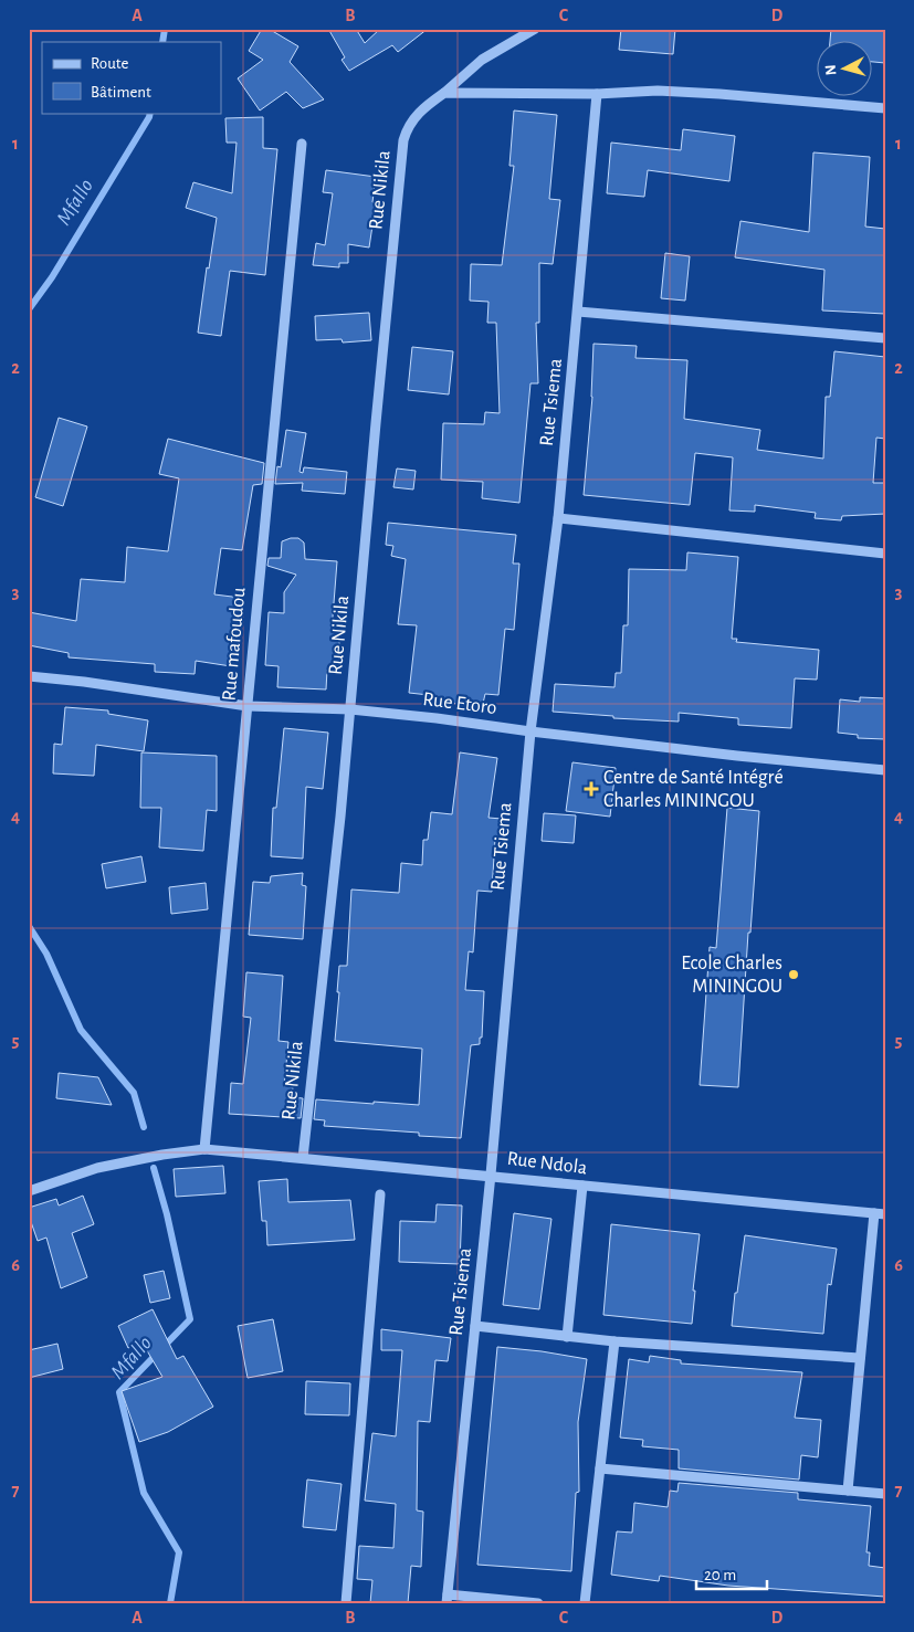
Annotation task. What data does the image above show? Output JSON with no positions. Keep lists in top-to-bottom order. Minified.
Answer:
{"streets":{"street":["Rue Nikila","Rue Tsiema","Rue mafoudou","Rue Etoro","Rue Ndola"]},"crossings":[["Rue Nikila","Rue Etoro"],["Rue Nikila","Rue Ndola"],["Rue Tsiema","Rue Etoro"],["Rue Tsiema","Rue Ndola"],["Rue mafoudou","Rue Etoro"],["Rue mafoudou","Rue Ndola"]],"water":["Mfallo"],"places":{"health":["Centre de Santé Intégré Charles MININGOU"],"other":["Ecole Charles MININGOU"]},"legend":["Route","Bâtiment"],"scale_bar":"20 m","north":"left","grid":{"columns":["A","B","C","D"],"rows":["1","2","3","4","5","6","7"]}}
